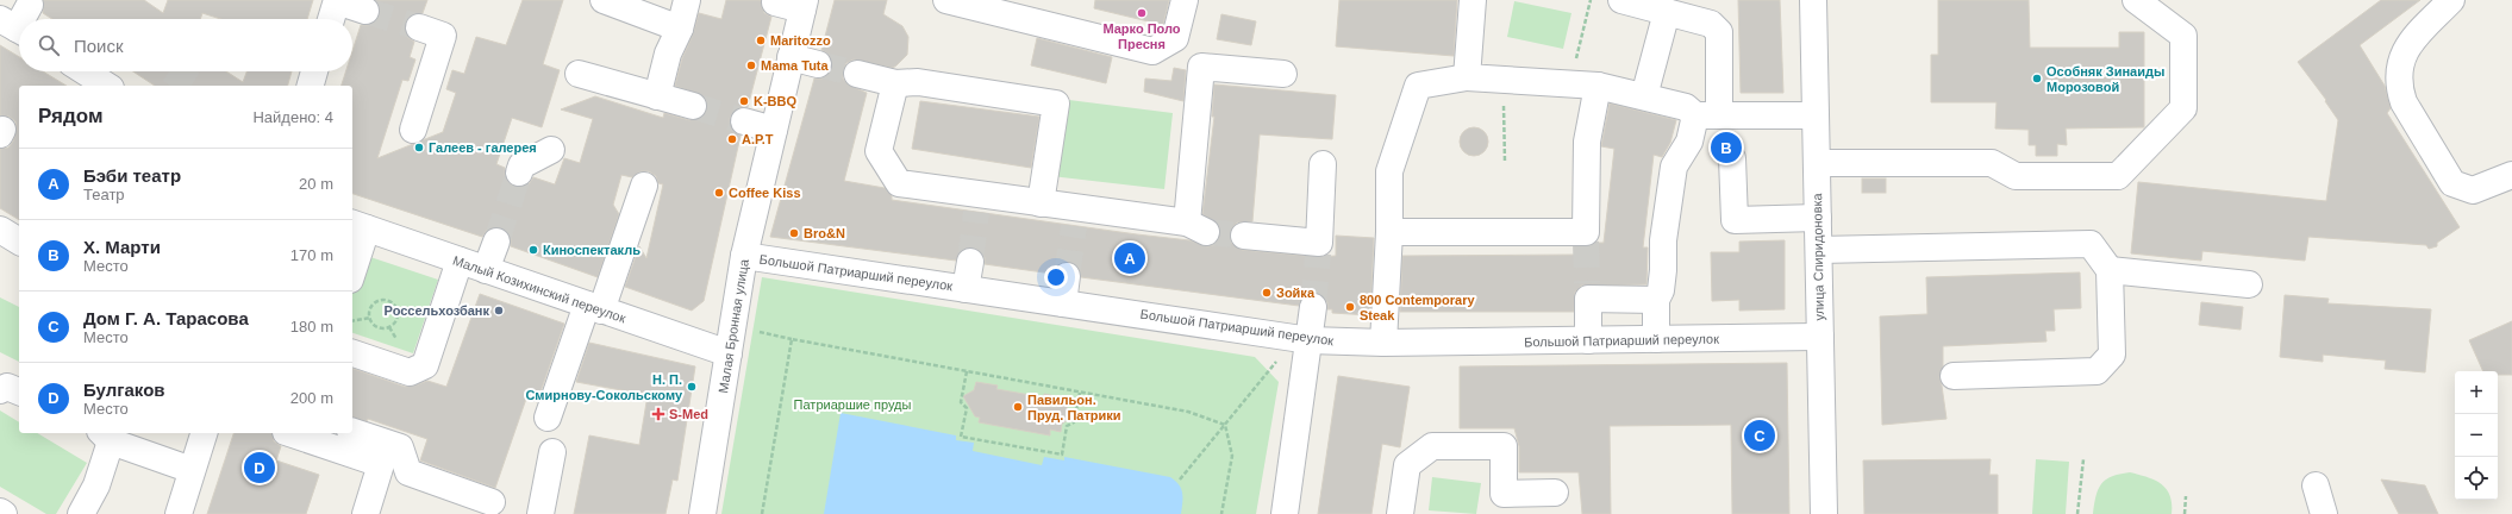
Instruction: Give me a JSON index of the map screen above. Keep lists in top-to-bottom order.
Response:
{
  "streets": {
    "street": [
      "улица Спиридоновка",
      "Большой Патриарший переулок",
      "Малый Козихинский переулок",
      "Малая Бронная улица"
    ]
  },
  "crossings": [
    ["улица Спиридоновка", "Большой Патриарший переулок"],
    ["Большой Патриарший переулок", "Малая Бронная улица"],
    ["Малый Козихинский переулок", "Малая Бронная улица"]
  ],
  "parks": ["Патриаршие пруды"],
  "places": {
    "other": [
      "Марко Поло Пресня",
      "Maritozzo",
      "Mama Tuta",
      "Особняк Зинаиды Морозовой",
      "K-BBQ",
      "А.Р.Т",
      "Галеев - галерея",
      "Coffee Kiss",
      "Bro&N",
      "Киноспектакль",
      "Зойка",
      "800 Contemporary Steak",
      "Россельхозбанк",
      "Н. П. Смирнову-Сокольскому",
      "Павильон. Пруд. Патрики"
    ],
    "health": ["S-Med"]
  },
  "page": {
    "search": "Поиск",
    "heading": ["Рядом", "Найдено: 4"],
    "pins": [
      "B",
      "A",
      "C",
      "D"
    ],
    "list": [
      {
        "mark": "A",
        "name": "Бэби театр",
        "note": "Театр",
        "value": "20 m"
      },
      {
        "mark": "B",
        "name": "Х. Марти",
        "note": "Место",
        "value": "170 m"
      },
      {
        "mark": "C",
        "name": "Дом Г. А. Тарасова",
        "note": "Место",
        "value": "180 m"
      },
      {
        "mark": "D",
        "name": "Булгаков",
        "note": "Место",
        "value": "200 m"
      }
    ],
    "map_buttons": ["+", "−"]
  }
}
